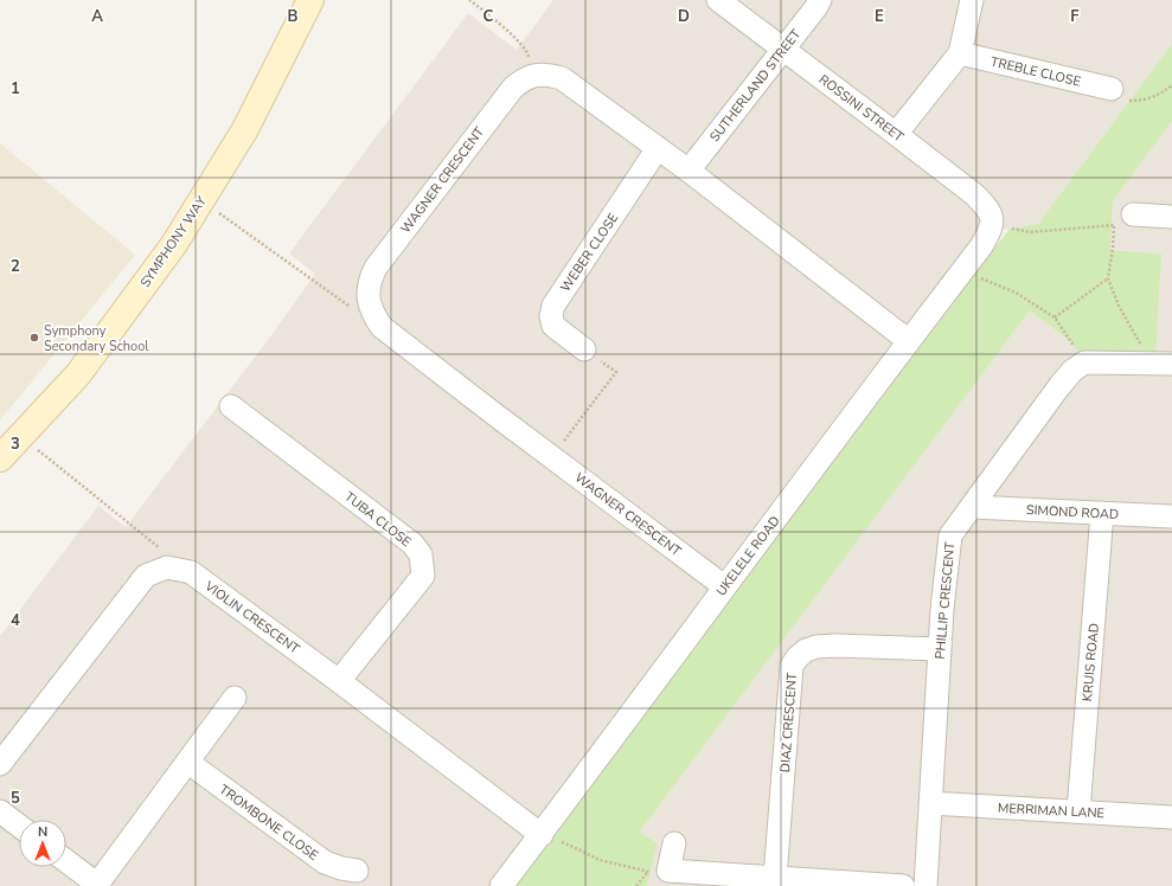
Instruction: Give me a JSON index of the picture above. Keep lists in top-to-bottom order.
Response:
{
  "streets": {
    "main road": ["SYMPHONY WAY"],
    "street": [
      "TREBLE CLOSE",
      "SUTHERLAND STREET",
      "ROSSINI STREET",
      "WAGNER CRESCENT",
      "WEBER CLOSE",
      "SIMOND ROAD",
      "TUBA CLOSE",
      "UKELELE ROAD",
      "PHILLIP CRESCENT",
      "VIOLIN CRESCENT",
      "KRUIS ROAD",
      "DIAZ CRESCENT",
      "MERRIMAN LANE",
      "TROMBONE CLOSE"
    ]
  },
  "crossings": [
    ["SUTHERLAND STREET", "ROSSINI STREET"],
    ["ROSSINI STREET", "UKELELE ROAD"],
    ["WAGNER CRESCENT", "UKELELE ROAD"],
    ["SIMOND ROAD", "PHILLIP CRESCENT"],
    ["SIMOND ROAD", "KRUIS ROAD"],
    ["TUBA CLOSE", "VIOLIN CRESCENT"],
    ["UKELELE ROAD", "VIOLIN CRESCENT"],
    ["PHILLIP CRESCENT", "DIAZ CRESCENT"],
    ["PHILLIP CRESCENT", "MERRIMAN LANE"],
    ["KRUIS ROAD", "MERRIMAN LANE"]
  ],
  "places": ["Symphony Secondary School"],
  "north": "top",
  "grid": {
    "columns": [
      "A",
      "B",
      "C",
      "D",
      "E",
      "F"
    ],
    "rows": [
      "1",
      "2",
      "3",
      "4",
      "5"
    ]
  }
}
